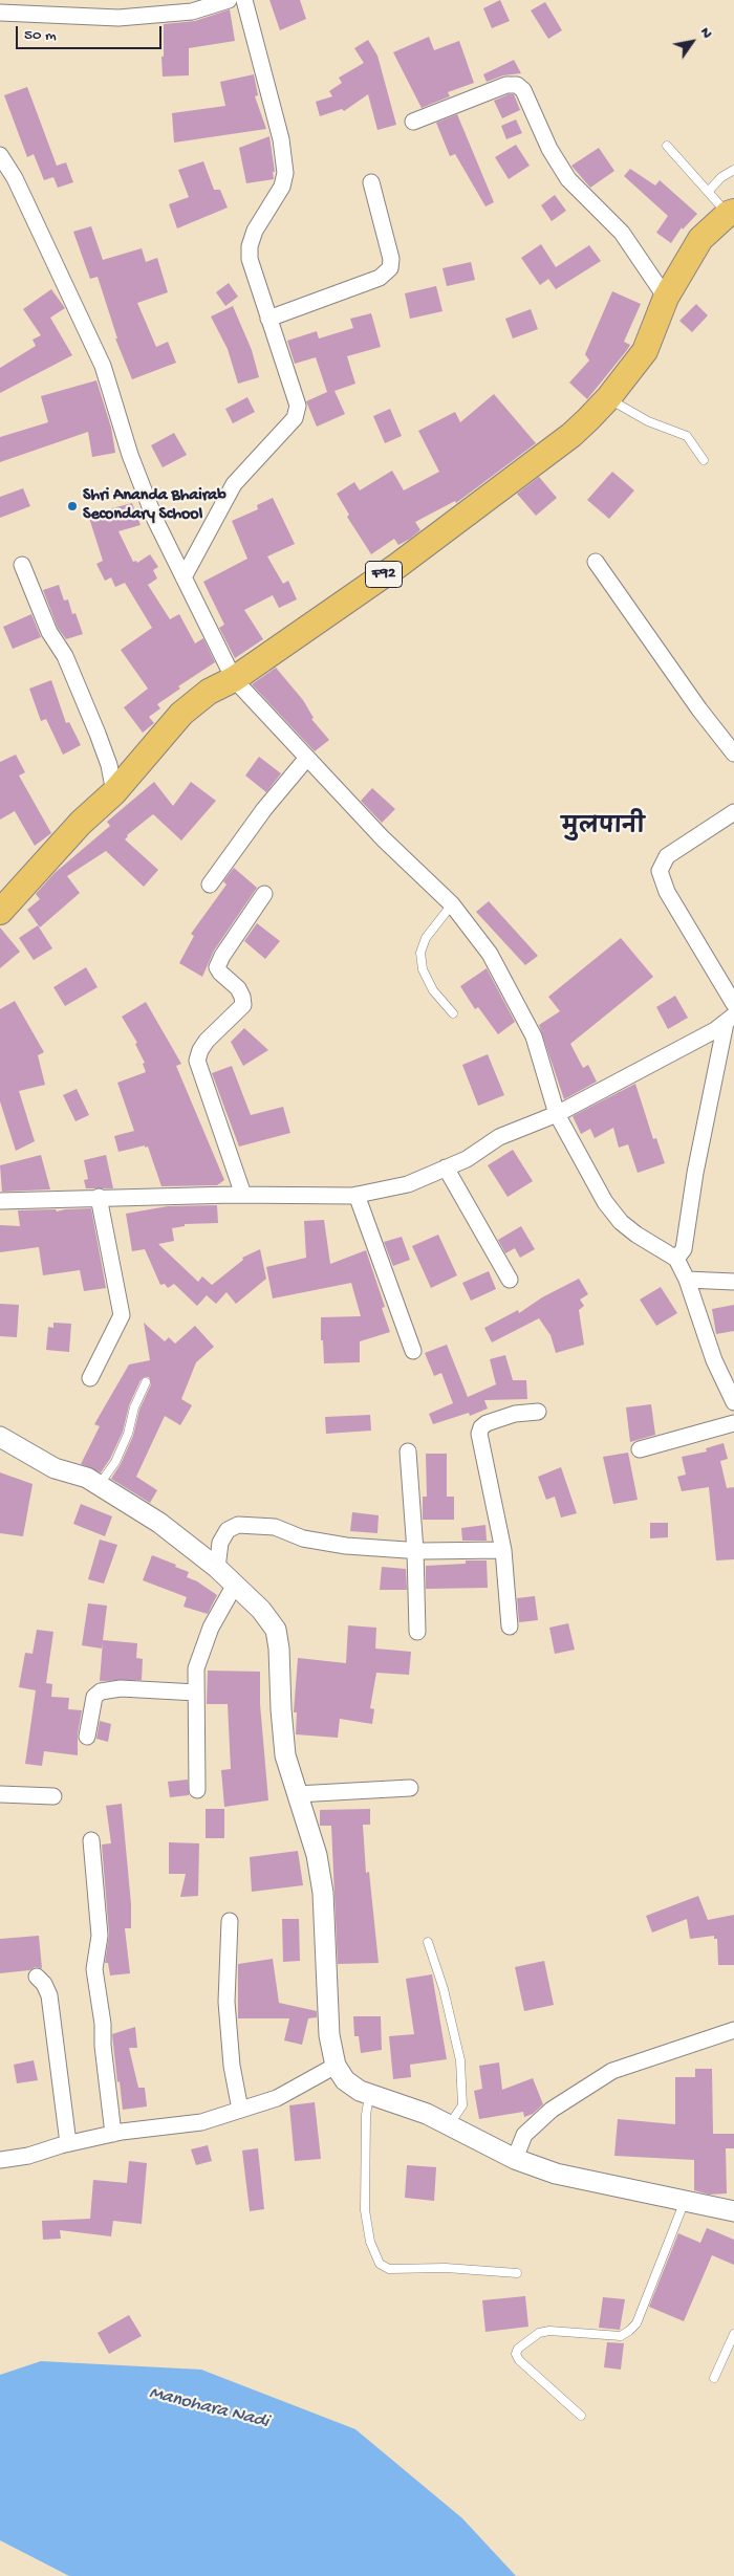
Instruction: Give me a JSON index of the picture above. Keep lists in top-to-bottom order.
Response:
{
  "streets": {
    "main road": ["F92"]
  },
  "districts": ["मुलपानी"],
  "water": ["Manohara Nadi"],
  "places": ["Shri Ananda Bhairab Secondary School"],
  "scale_bar": "50 m",
  "north": "top right"
}
